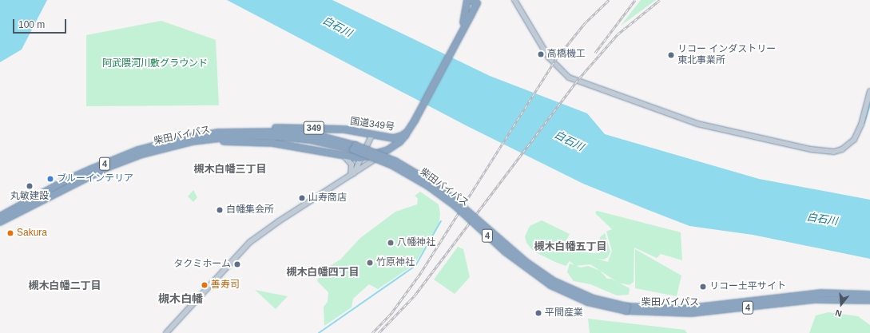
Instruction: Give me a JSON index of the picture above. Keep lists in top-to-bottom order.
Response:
{
  "streets": {
    "highway": [
      "国道349号",
      "349",
      "柴田バイパス",
      "4"
    ]
  },
  "crossings": [
    ["国道349号", "349"],
    ["国道349号", "柴田バイパス"],
    ["349", "柴田バイパス"]
  ],
  "districts": [
    "槻木白幡三丁目",
    "槻木白幡五丁目",
    "槻木白幡四丁目",
    "槻木白幡二丁目",
    "槻木白幡"
  ],
  "water": ["白石川"],
  "parks": ["阿武隈河川敷グラウンド"],
  "places": [
    "高橋機工",
    "リコー インダストリー 東北事業所",
    "ブルーインテリア",
    "丸敏建設",
    "山寿商店",
    "白幡集会所",
    "Sakura",
    "八幡神社",
    "竹原神社",
    "タクミホーム",
    "善寿司",
    "リコー土平サイト",
    "平間産業"
  ],
  "scale_bar": "100 m",
  "north": "bottom"
}
